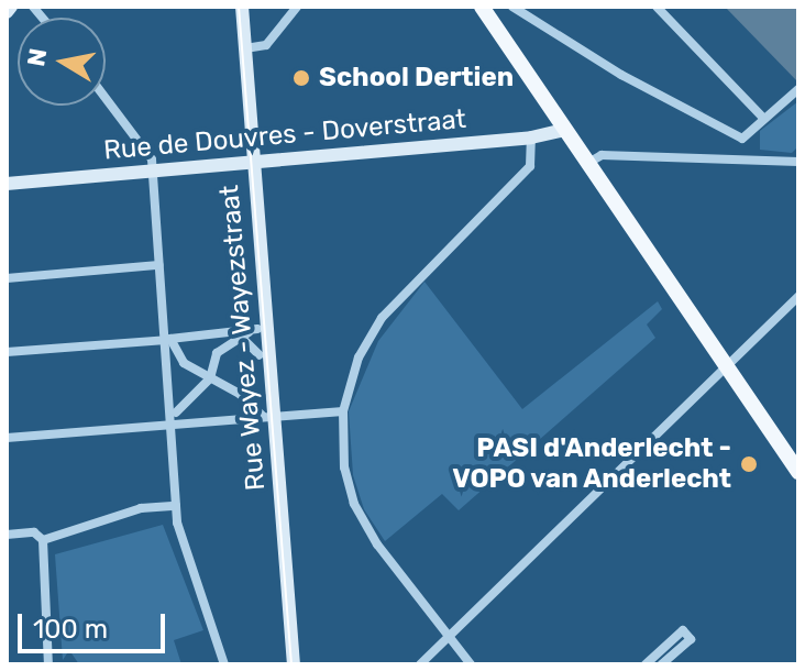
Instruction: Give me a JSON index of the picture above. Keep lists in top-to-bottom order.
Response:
{
  "streets": {
    "street": ["Rue de Douvres - Doverstraat", "Rue Wayez - Wayezstraat"]
  },
  "crossings": [
    ["Rue de Douvres - Doverstraat", "Rue Wayez - Wayezstraat"]
  ],
  "places": ["School Dertien", "PASI d'Anderlecht - VOPO van Anderlecht"],
  "scale_bar": "100 m",
  "north": "left"
}
